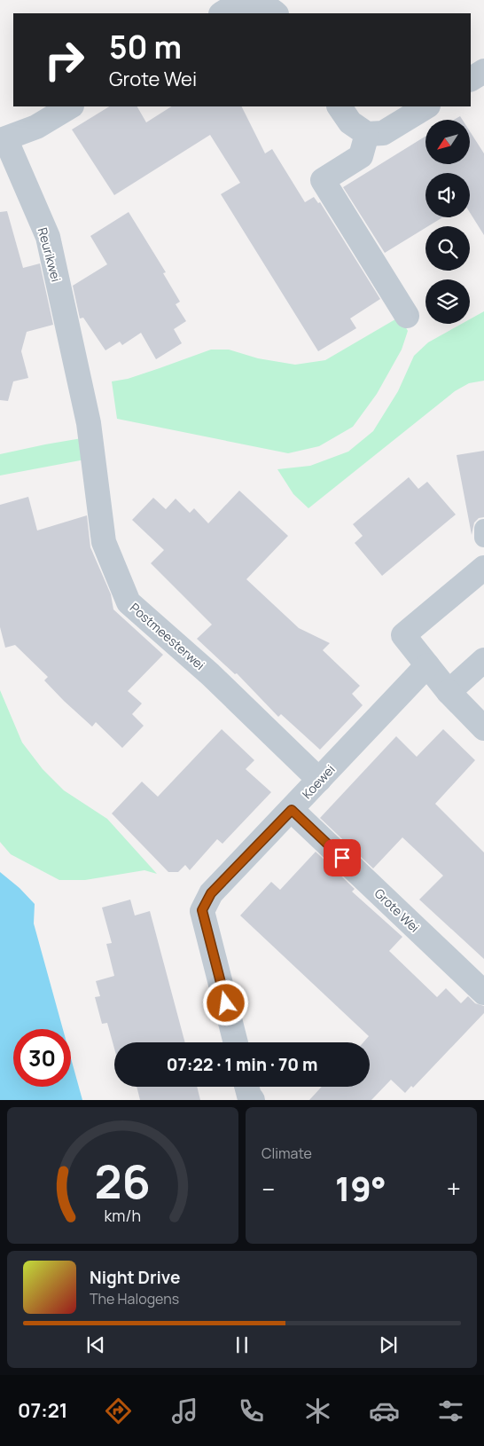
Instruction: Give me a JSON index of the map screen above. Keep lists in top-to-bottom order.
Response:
{
  "streets": {
    "street": [
      "Reurikwei",
      "Postmeesterwei",
      "Koewei",
      "Grote Wei"
    ]
  },
  "crossings": [
    ["Reurikwei", "Postmeesterwei"],
    ["Postmeesterwei", "Koewei"],
    ["Koewei", "Grote Wei"]
  ],
  "north": "bottom left",
  "page": {
    "turn": ["50 m", "Grote Wei"],
    "limit": "30",
    "trip": "07:22 · 1 min · 70 m",
    "tile": "Climate",
    "heat": ["−", "19°", "+"],
    "song": ["Night Drive", "The Halogens"],
    "tabs": "07:21",
    "gauge": ["26", "km/h"]
  }
}
